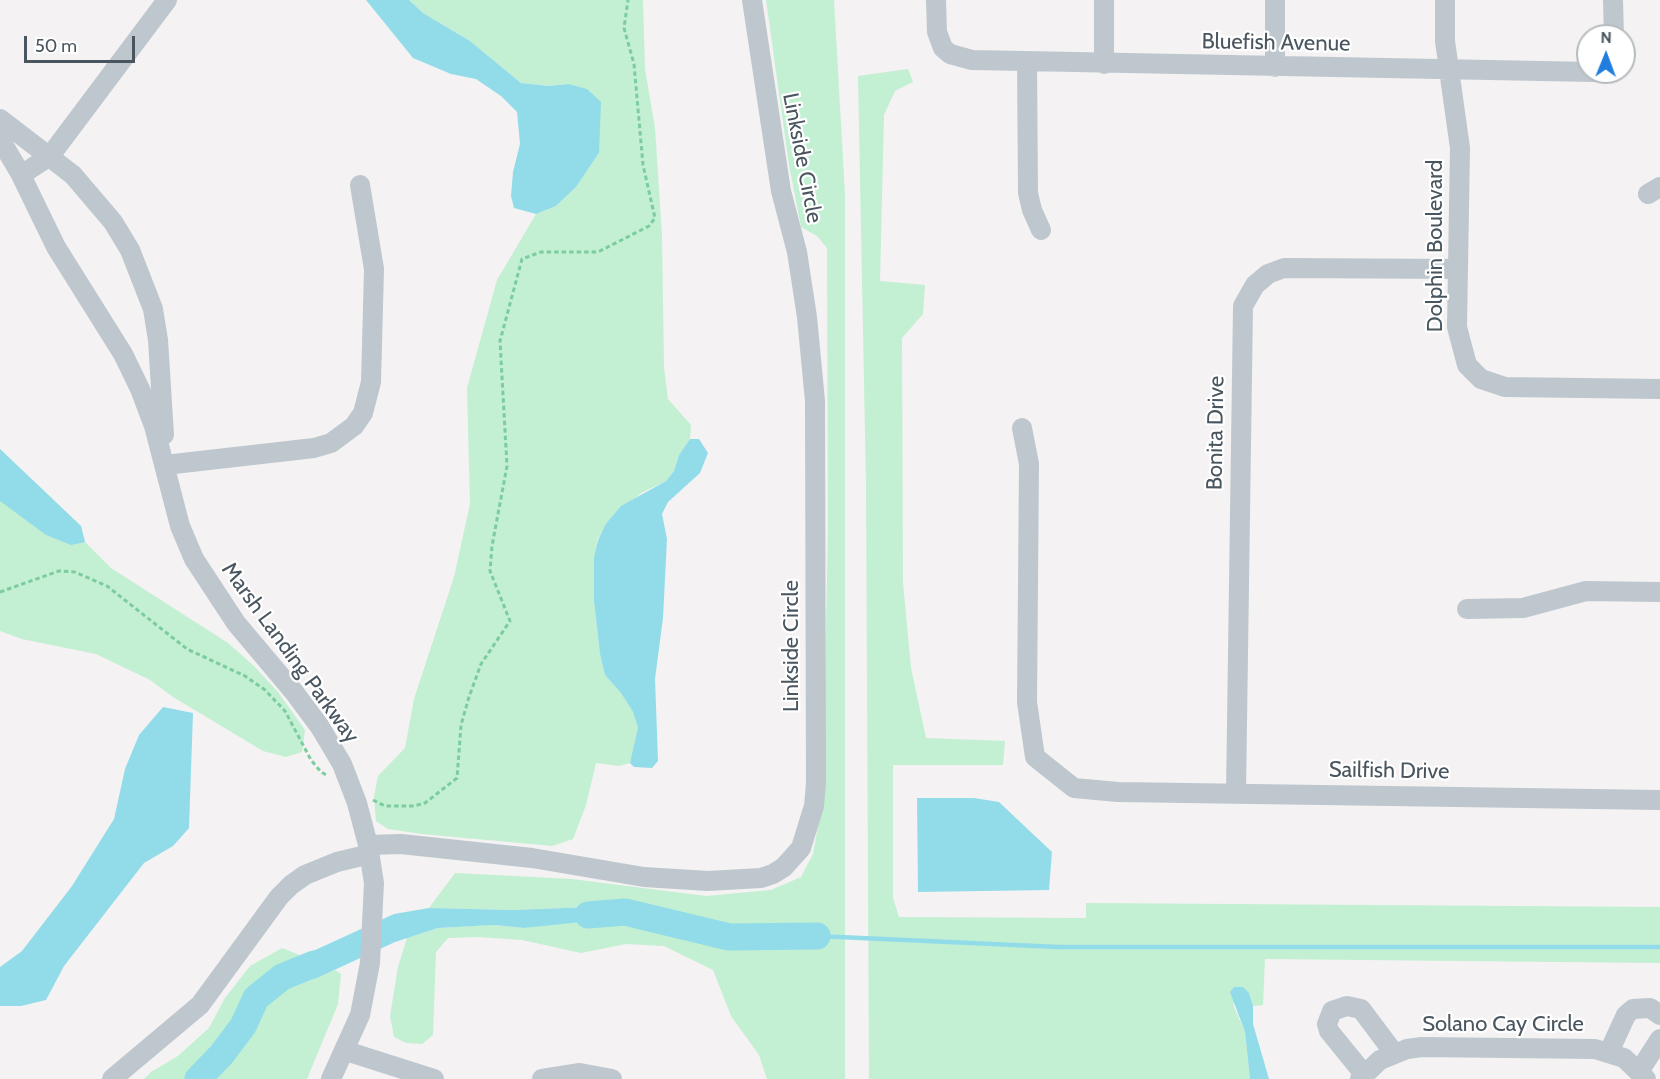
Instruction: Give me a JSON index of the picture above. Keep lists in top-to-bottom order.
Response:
{
  "streets": {
    "street": [
      "Bluefish Avenue",
      "Linkside Circle",
      "Dolphin Boulevard",
      "Bonita Drive",
      "Marsh Landing Parkway",
      "Sailfish Drive",
      "Solano Cay Circle"
    ]
  },
  "crossings": [
    ["Bluefish Avenue", "Dolphin Boulevard"],
    ["Linkside Circle", "Marsh Landing Parkway"],
    ["Dolphin Boulevard", "Bonita Drive"],
    ["Bonita Drive", "Sailfish Drive"]
  ],
  "scale_bar": "50 m",
  "north": "top"
}
